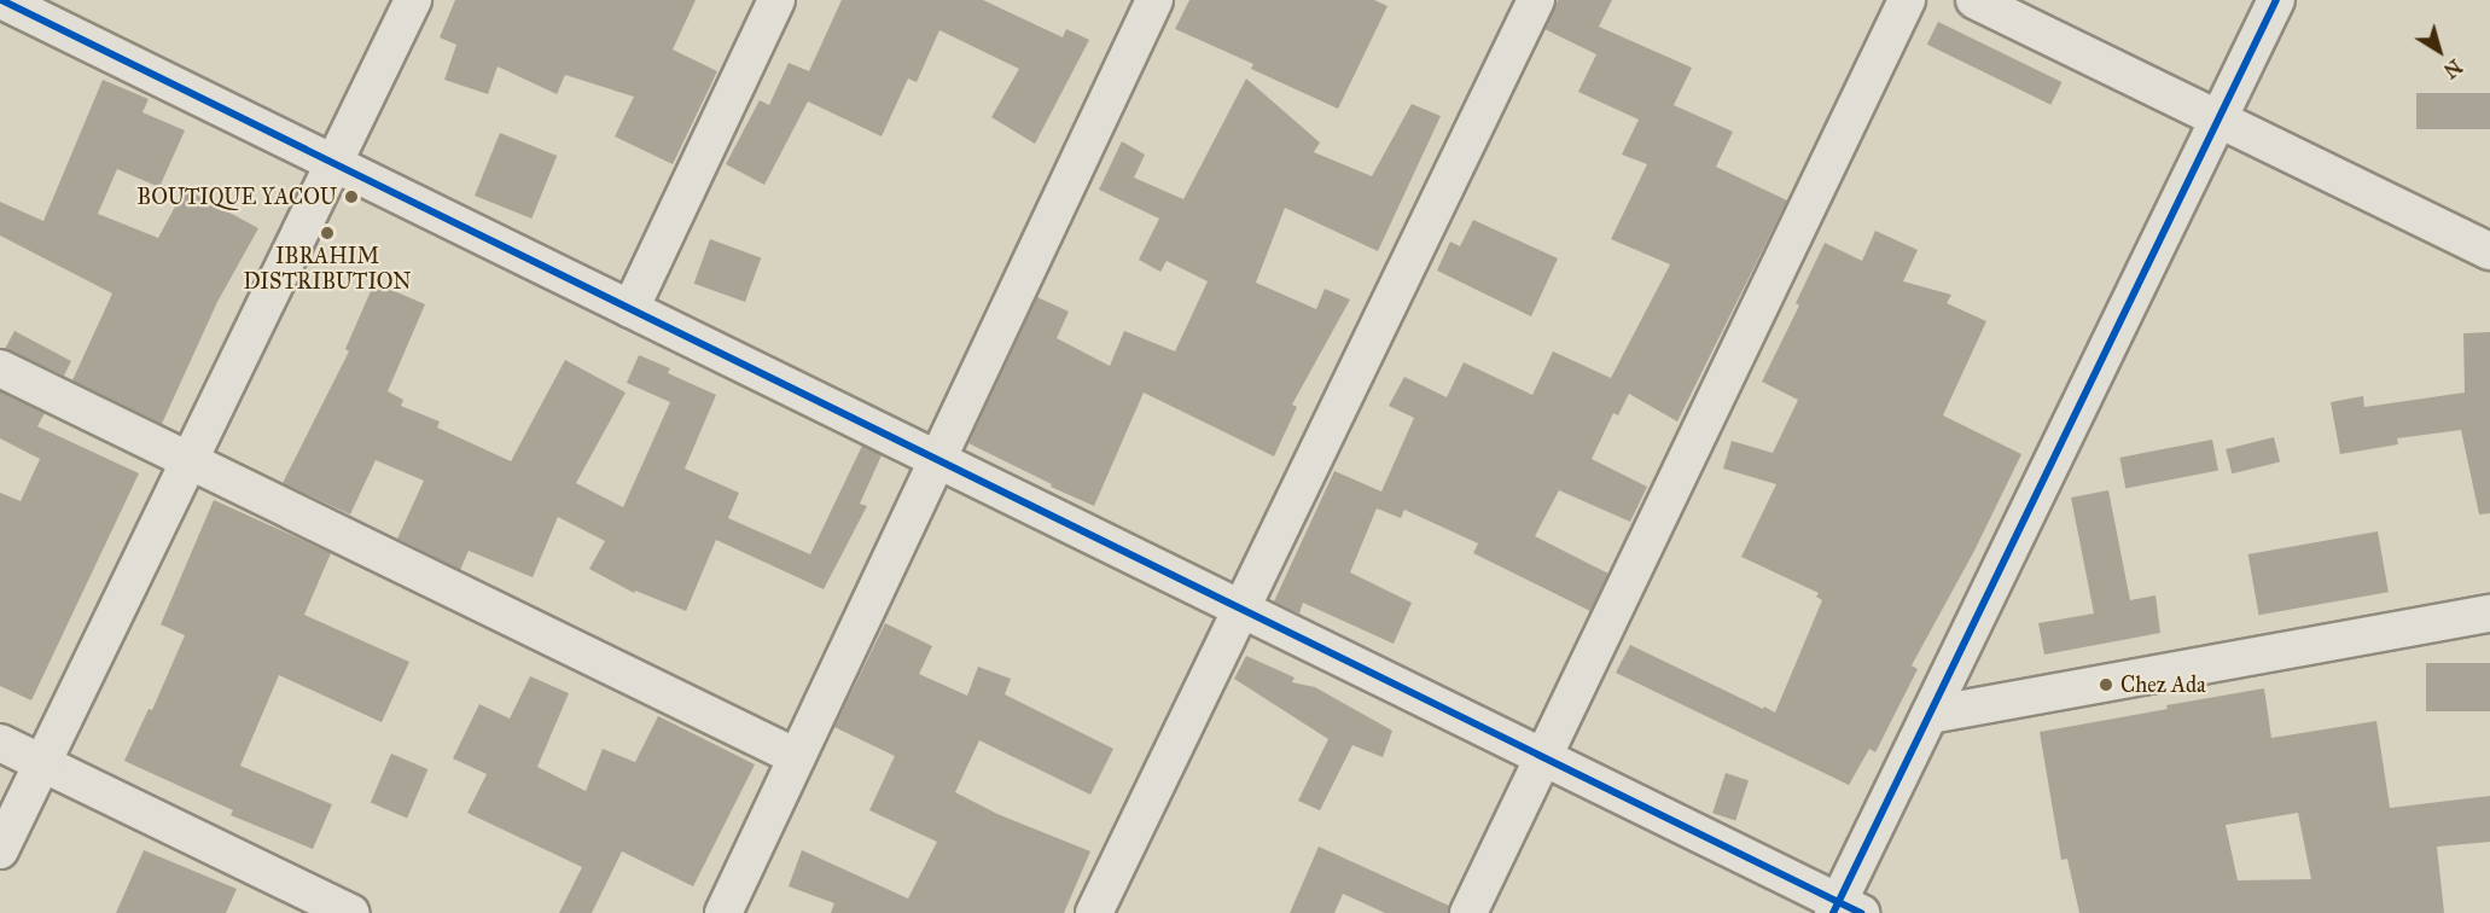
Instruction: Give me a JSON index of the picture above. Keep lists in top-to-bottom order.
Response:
{
  "places": ["BOUTIQUE YACOU", "IBRAHIM DISTRIBUTION", "Chez Ada"],
  "north": "bottom right"
}
